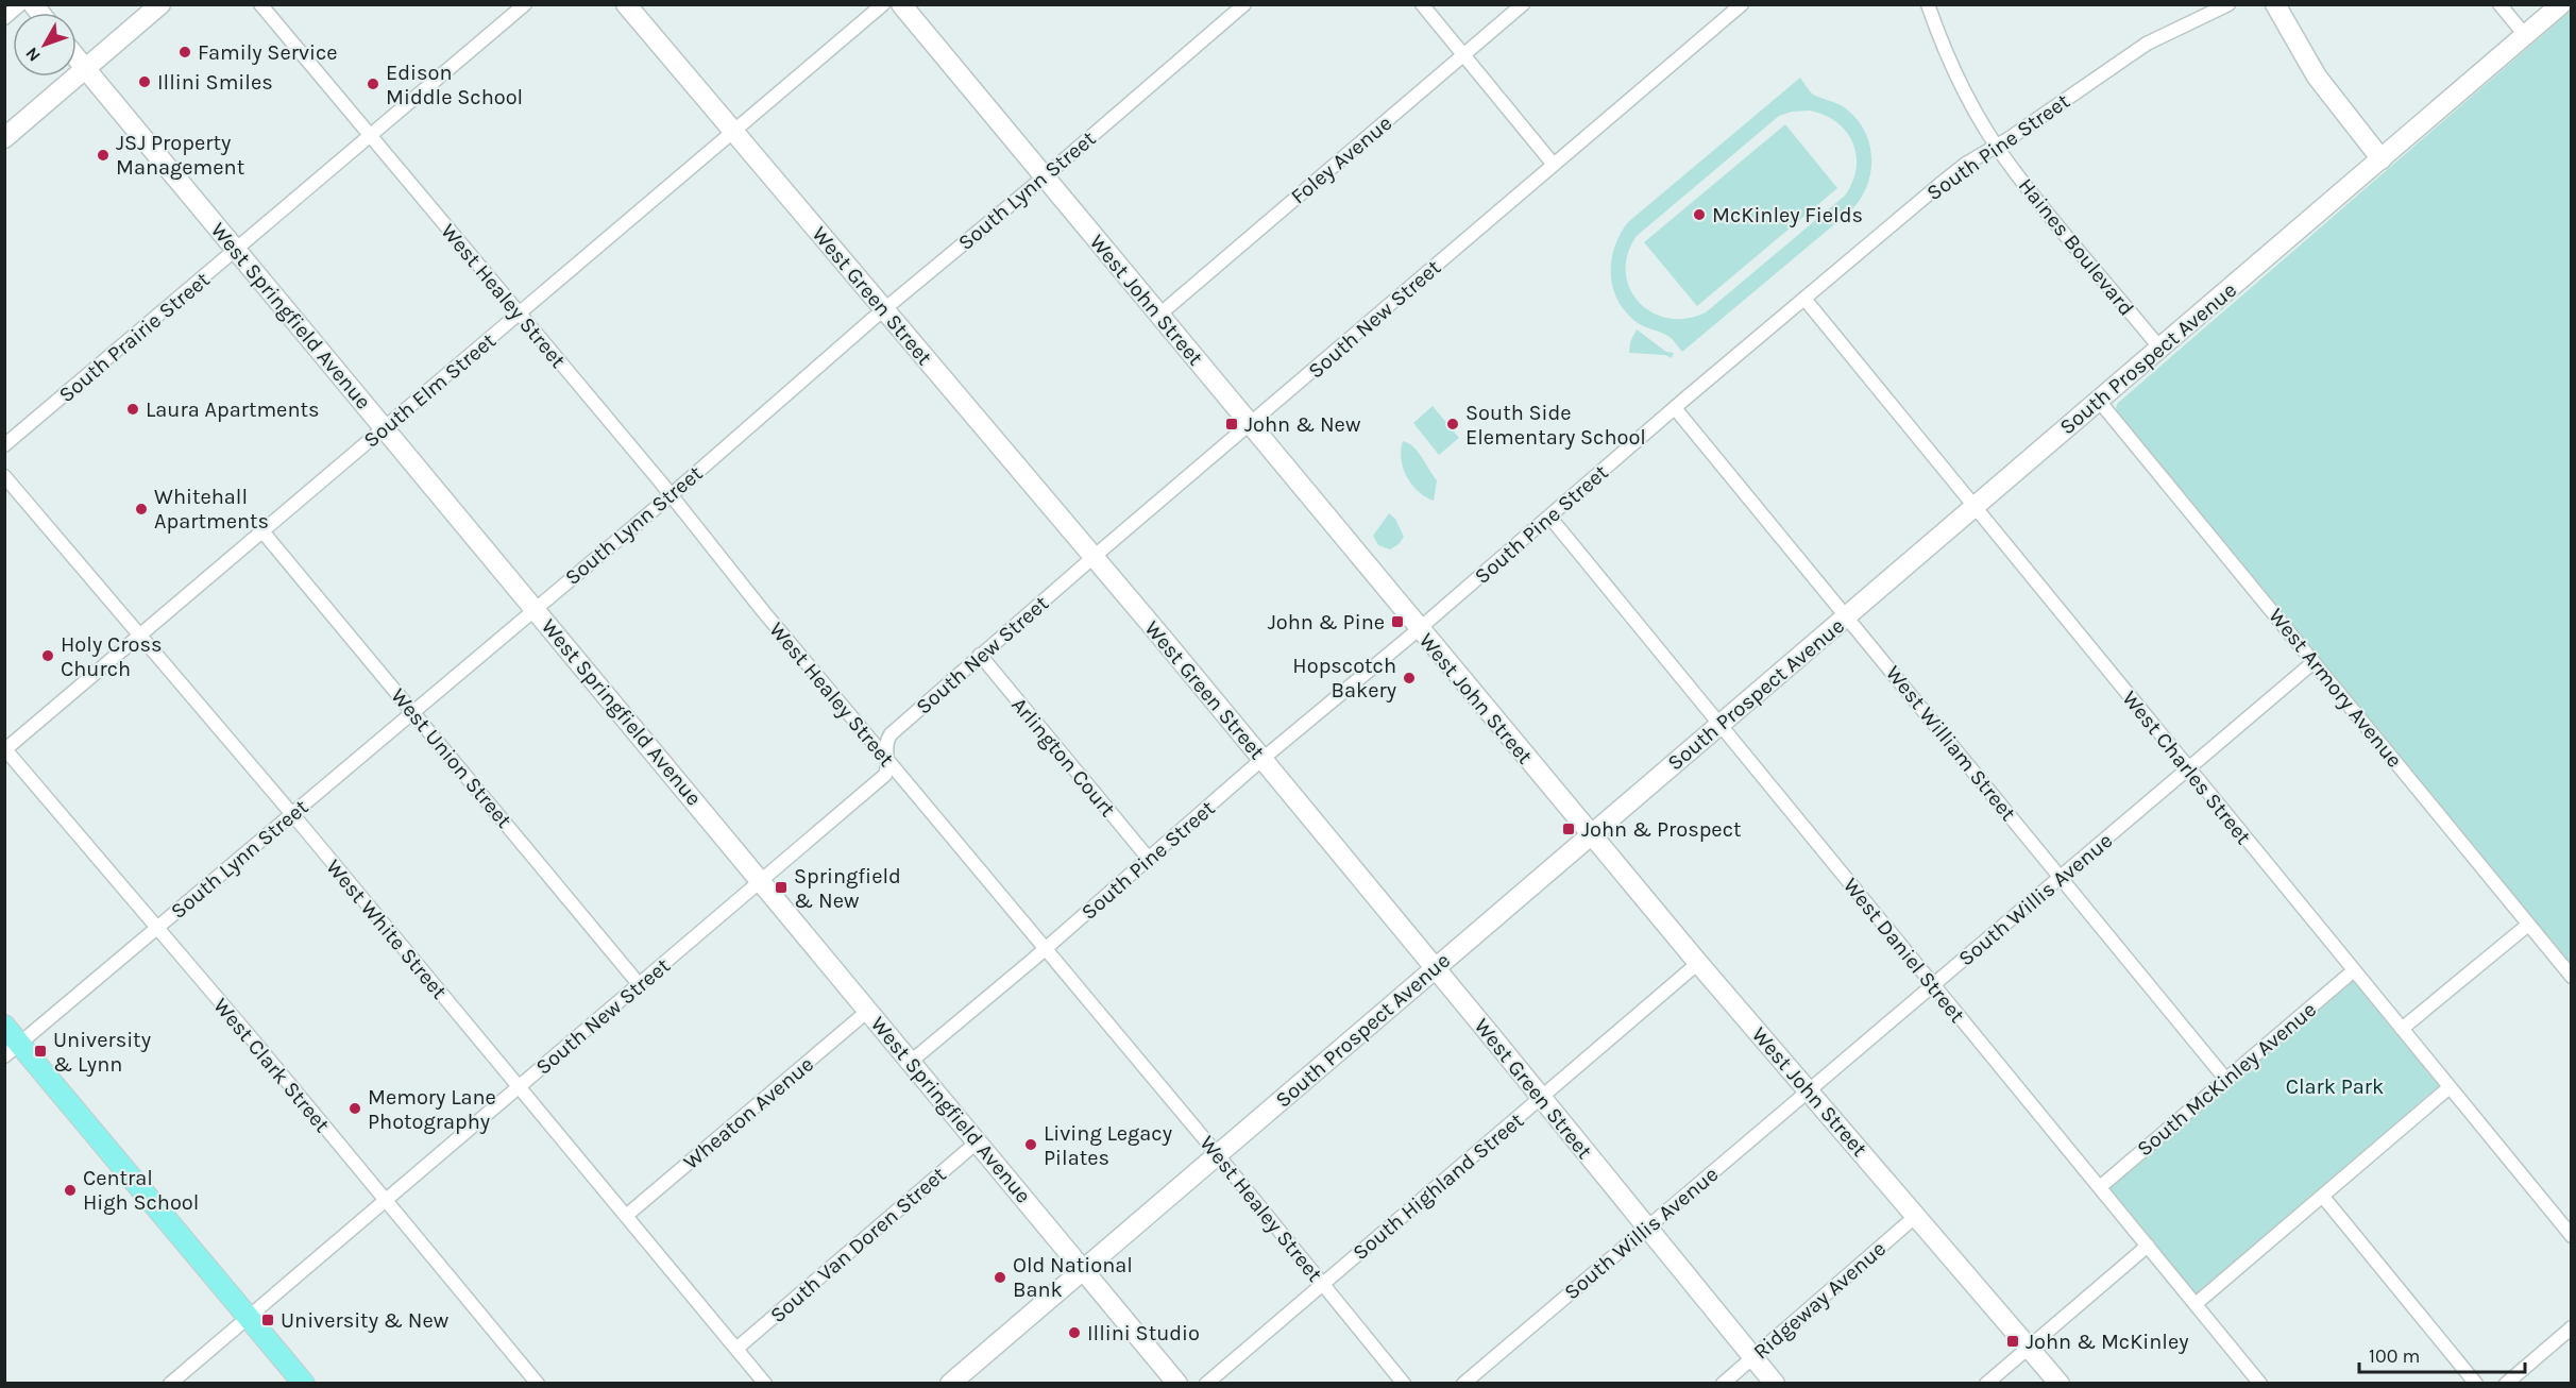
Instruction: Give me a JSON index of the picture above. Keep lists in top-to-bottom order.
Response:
{
  "streets": {
    "main road": [
      "West Green Street",
      "West John Street",
      "West Springfield Avenue",
      "South Prospect Avenue"
    ],
    "street": [
      "South Pine Street",
      "Foley Avenue",
      "South Lynn Street",
      "Haines Boulevard",
      "West Healey Street",
      "South New Street",
      "South Prairie Street",
      "South Elm Street",
      "West Armory Avenue",
      "West William Street",
      "Arlington Court",
      "West Union Street",
      "West Charles Street",
      "South Willis Avenue",
      "West White Street",
      "West Daniel Street",
      "West Clark Street",
      "South McKinley Avenue",
      "Wheaton Avenue",
      "South Highland Street",
      "South Van Doren Street",
      "Ridgeway Avenue"
    ]
  },
  "crossings": [
    ["South Pine Street", "Haines Boulevard"],
    ["South Pine Street", "West Healey Street"],
    ["South Pine Street", "West Green Street"],
    ["South Pine Street", "West John Street"],
    ["South Pine Street", "West Springfield Avenue"],
    ["South Pine Street", "West William Street"],
    ["South Pine Street", "Arlington Court"],
    ["South Pine Street", "West Charles Street"],
    ["South Pine Street", "West Daniel Street"],
    ["Foley Avenue", "West John Street"],
    ["South Lynn Street", "West Healey Street"],
    ["South Lynn Street", "West Green Street"],
    ["South Lynn Street", "West John Street"],
    ["South Lynn Street", "West Springfield Avenue"],
    ["South Lynn Street", "West Union Street"],
    ["South Lynn Street", "West White Street"],
    ["South Lynn Street", "West Clark Street"],
    ["Haines Boulevard", "South Prospect Avenue"],
    ["West Healey Street", "South New Street"],
    ["West Healey Street", "South Prairie Street"],
    ["West Healey Street", "South Prospect Avenue"],
    ["West Healey Street", "South Elm Street"],
    ["West Healey Street", "South Highland Street"],
    ["West Green Street", "South New Street"],
    ["West Green Street", "South Prospect Avenue"],
    ["West Green Street", "South Elm Street"],
    ["West Green Street", "South Willis Avenue"],
    ["West Green Street", "South Highland Street"],
    ["West Green Street", "Ridgeway Avenue"],
    ["West John Street", "South New Street"],
    ["West John Street", "South Prospect Avenue"],
    ["West John Street", "South Willis Avenue"],
    ["West John Street", "South Highland Street"],
    ["West John Street", "Ridgeway Avenue"],
    ["West Springfield Avenue", "South New Street"],
    ["West Springfield Avenue", "South Prairie Street"],
    ["West Springfield Avenue", "South Prospect Avenue"],
    ["West Springfield Avenue", "South Elm Street"],
    ["West Springfield Avenue", "Wheaton Avenue"],
    ["West Springfield Avenue", "South Van Doren Street"],
    ["South New Street", "Arlington Court"],
    ["South New Street", "West Union Street"],
    ["South New Street", "West White Street"],
    ["South New Street", "West Clark Street"],
    ["South Prospect Avenue", "West Armory Avenue"],
    ["South Prospect Avenue", "West William Street"],
    ["South Prospect Avenue", "West Charles Street"],
    ["South Prospect Avenue", "West Daniel Street"],
    ["South Elm Street", "West Union Street"],
    ["South Elm Street", "West White Street"],
    ["South Elm Street", "West Clark Street"],
    ["West Armory Avenue", "South Willis Avenue"],
    ["West William Street", "South Willis Avenue"],
    ["West William Street", "South McKinley Avenue"],
    ["West Charles Street", "South Willis Avenue"],
    ["West Charles Street", "South McKinley Avenue"],
    ["South Willis Avenue", "West Daniel Street"],
    ["West White Street", "Wheaton Avenue"],
    ["West White Street", "South Van Doren Street"],
    ["West Daniel Street", "South McKinley Avenue"]
  ],
  "parks": ["Clark Park"],
  "places": {
    "other": [
      "Family Service",
      "Illini Smiles",
      "Edison Middle School",
      "JSJ Property Management",
      "McKinley Fields",
      "Laura Apartments",
      "South Side Elementary School",
      "Whitehall Apartments",
      "Holy Cross Church",
      "Hopscotch Bakery",
      "Memory Lane Photography",
      "Living Legacy Pilates",
      "Central High School",
      "Old National Bank",
      "Illini Studio"
    ],
    "transit": [
      "John & New",
      "John & Pine",
      "John & Prospect",
      "Springfield & New",
      "University & Lynn",
      "University & New",
      "John & McKinley"
    ]
  },
  "scale_bar": "100 m",
  "north": "bottom left"
}
